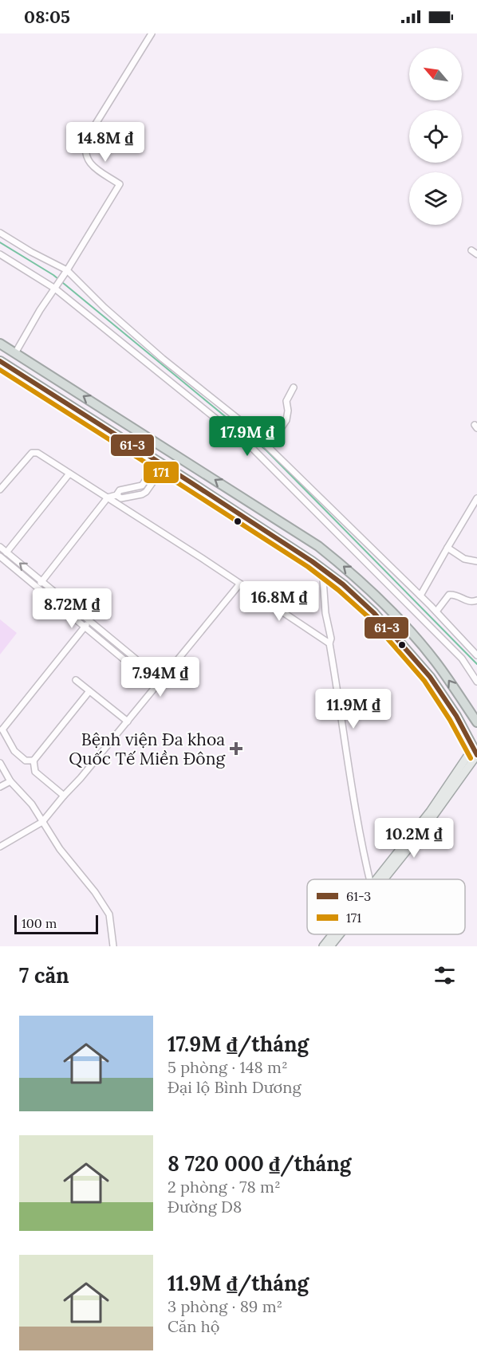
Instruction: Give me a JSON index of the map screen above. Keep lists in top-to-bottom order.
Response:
{
  "places": {
    "health": ["Bệnh viện Đa khoa Quốc Tế Miền Đông"]
  },
  "lines": ["transit line 61-3", "transit line 171"],
  "legend": ["61-3", "171"],
  "scale_bar": "100 m",
  "north": "top left",
  "page": {
    "status": "08:05",
    "price": [
      "14.8M ₫",
      "17.9M ₫",
      "16.8M ₫",
      "8.72M ₫",
      "7.94M ₫",
      "11.9M ₫",
      "10.2M ₫"
    ],
    "scale": "100 m",
    "heading": "7 căn",
    "list": [
      {
        "name": "17.9M ₫/tháng",
        "note": "5 phòng · 148 m² · Đại lộ Bình Dương"
      },
      {
        "name": "8 720 000 ₫/tháng",
        "note": "2 phòng · 78 m² · Đường D8"
      },
      {
        "name": "11.9M ₫/tháng",
        "note": "3 phòng · 89 m² · Căn hộ"
      }
    ]
  }
}
